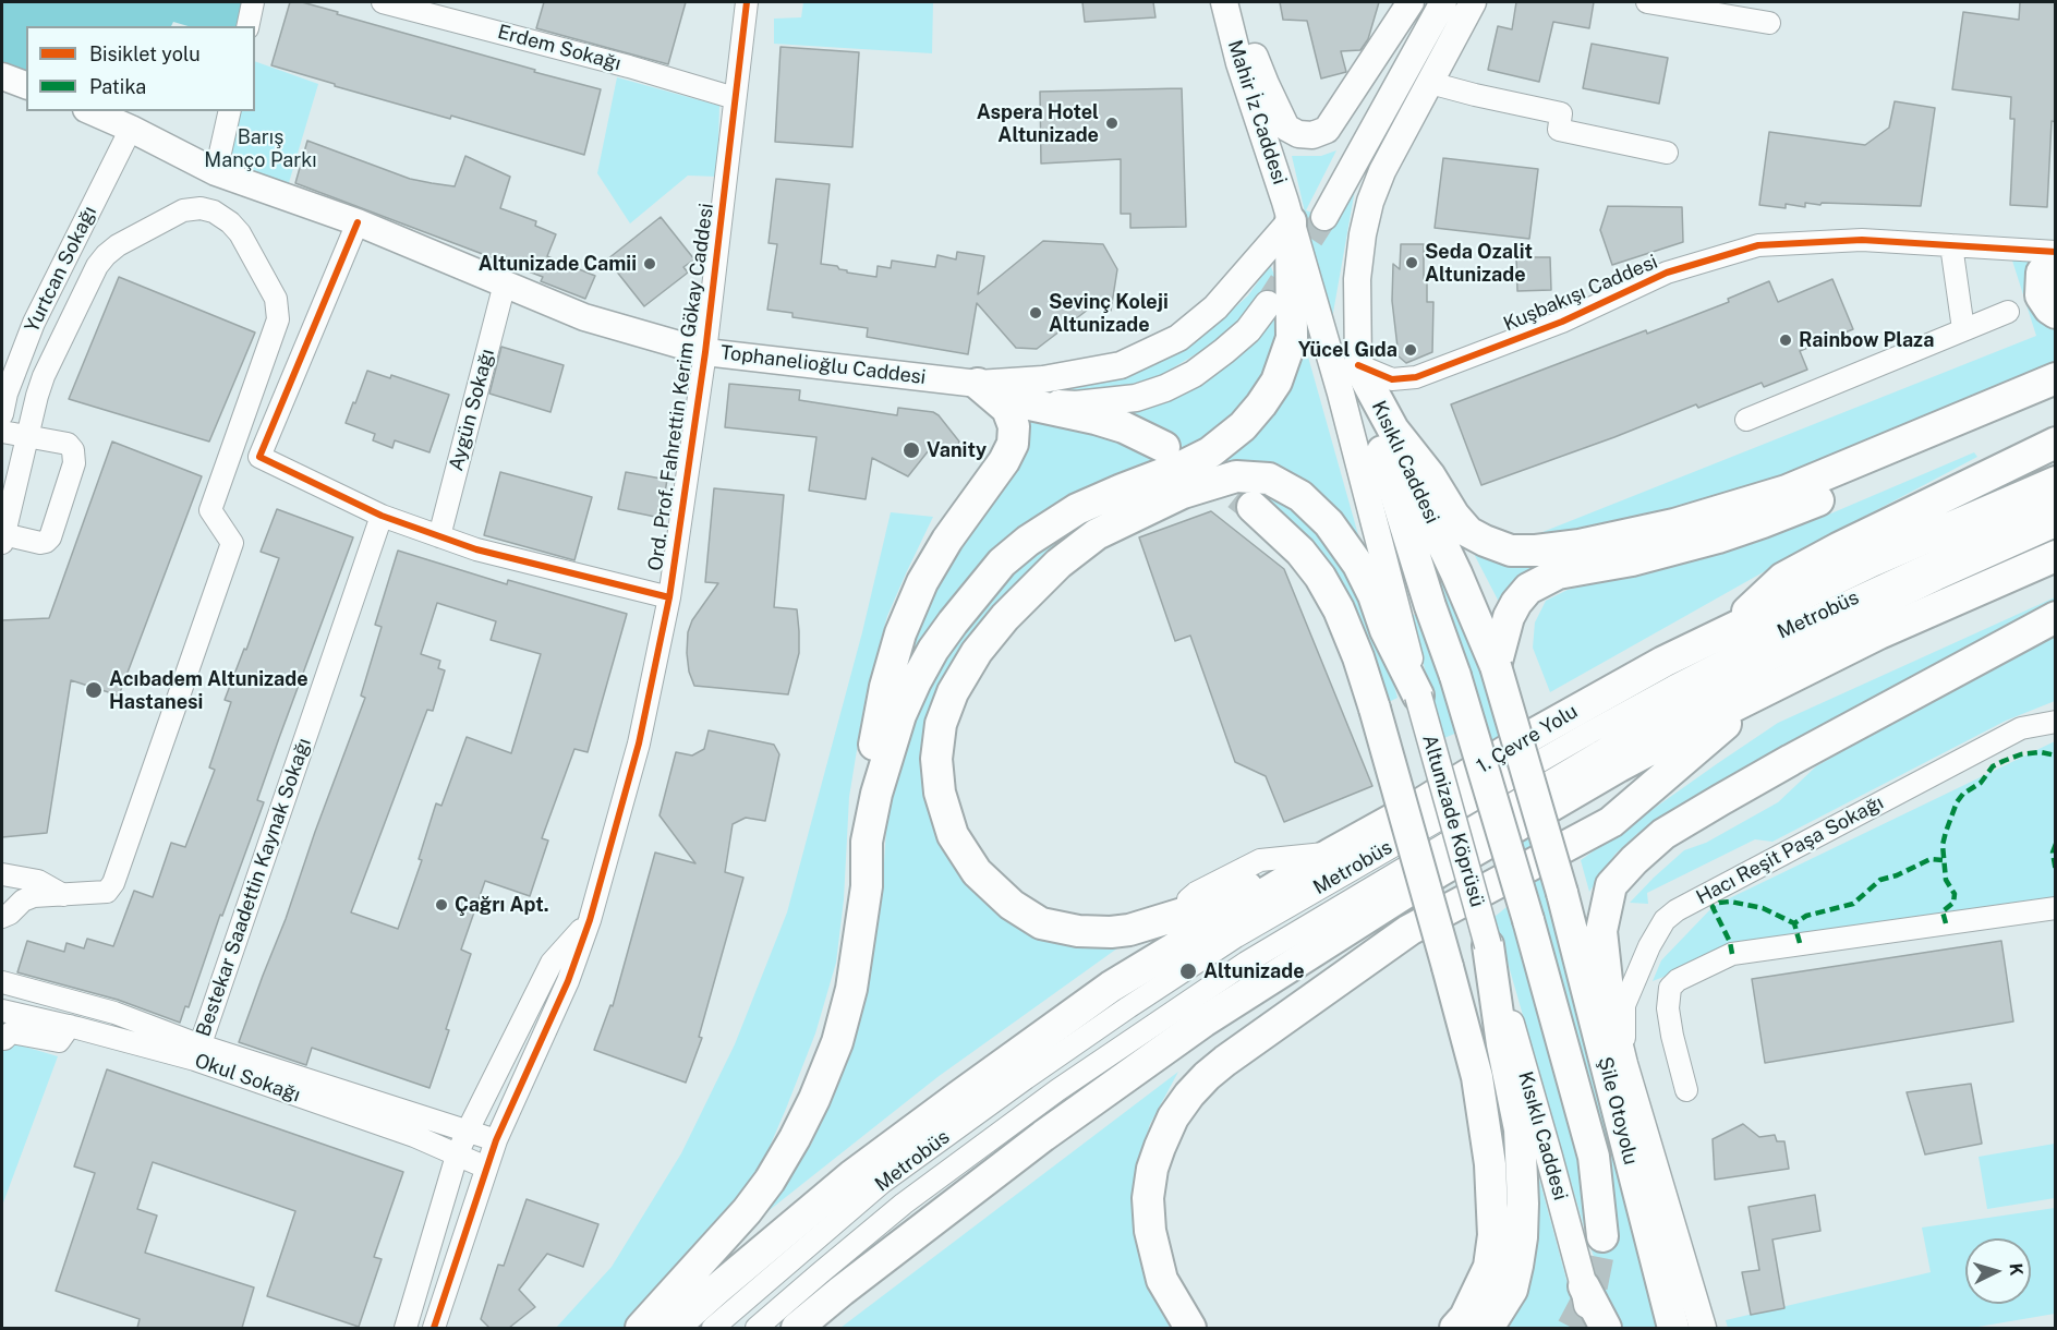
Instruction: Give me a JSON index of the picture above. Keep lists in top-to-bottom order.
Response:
{
  "streets": {
    "highway": ["Kısıklı Caddesi", "1. Çevre Yolu", "Şile Otoyolu"],
    "main road": ["Mahir İz Caddesi", "Tophanelioğlu Caddesi", "Altunizade Köprüsü"],
    "street": [
      "Erdem Sokağı",
      "Yurtcan Sokağı",
      "Kuşbakışı Caddesi",
      "Ord. Prof. Fahrettin Kerim Gökay Caddesi",
      "Aygün Sokağı",
      "Metrobüs",
      "Hacı Reşit Paşa Sokağı",
      "Bestekar Saadettin Kaynak Sokağı",
      "Okul Sokağı"
    ]
  },
  "crossings": [
    ["Erdem Sokağı", "Ord. Prof. Fahrettin Kerim Gökay Caddesi"],
    ["Mahir İz Caddesi", "Kısıklı Caddesi"],
    ["Yurtcan Sokağı", "Tophanelioğlu Caddesi"],
    ["Kuşbakışı Caddesi", "Kısıklı Caddesi"],
    ["Tophanelioğlu Caddesi", "Ord. Prof. Fahrettin Kerim Gökay Caddesi"],
    ["Tophanelioğlu Caddesi", "Aygün Sokağı"],
    ["Ord. Prof. Fahrettin Kerim Gökay Caddesi", "Okul Sokağı"],
    ["Kısıklı Caddesi", "Altunizade Köprüsü"],
    ["Bestekar Saadettin Kaynak Sokağı", "Okul Sokağı"]
  ],
  "parks": ["Barış Manço Parkı"],
  "places": [
    "Aspera Hotel Altunizade",
    "Seda Ozalit Altunizade",
    "Altunizade Camii",
    "Sevinç Koleji Altunizade",
    "Rainbow Plaza",
    "Yücel Gıda",
    "Vanity",
    "Acıbadem Altunizade Hastanesi",
    "Çağrı Apt.",
    "Altunizade"
  ],
  "legend": ["Bisiklet yolu", "Patika"],
  "north": "right"
}
